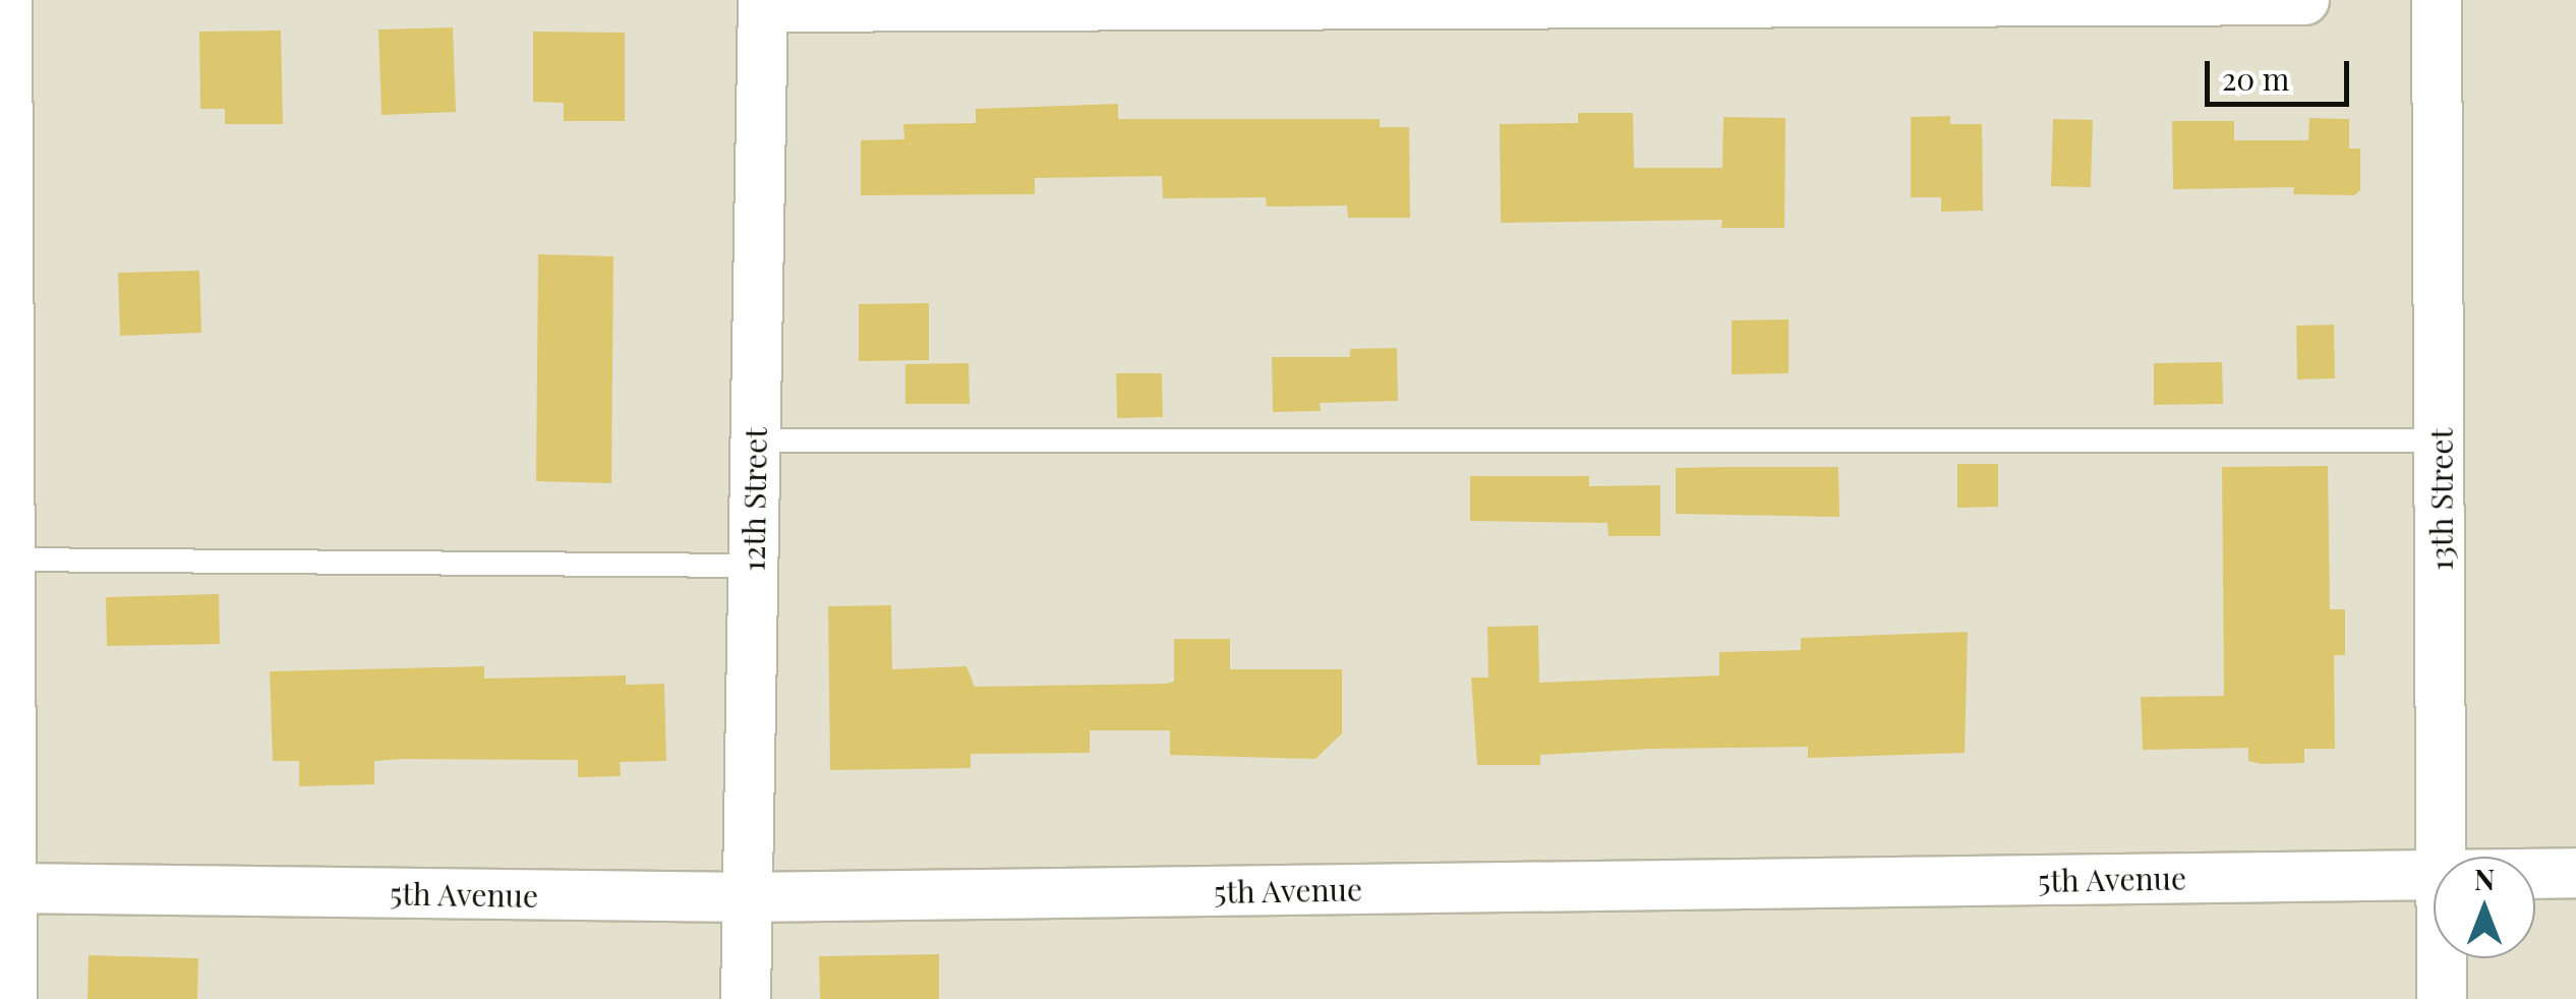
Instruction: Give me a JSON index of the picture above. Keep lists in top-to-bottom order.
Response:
{
  "streets": {
    "street": ["12th Street", "13th Street", "5th Avenue"]
  },
  "crossings": [
    ["12th Street", "5th Avenue"]
  ],
  "scale_bar": "20 m",
  "north": "top"
}
